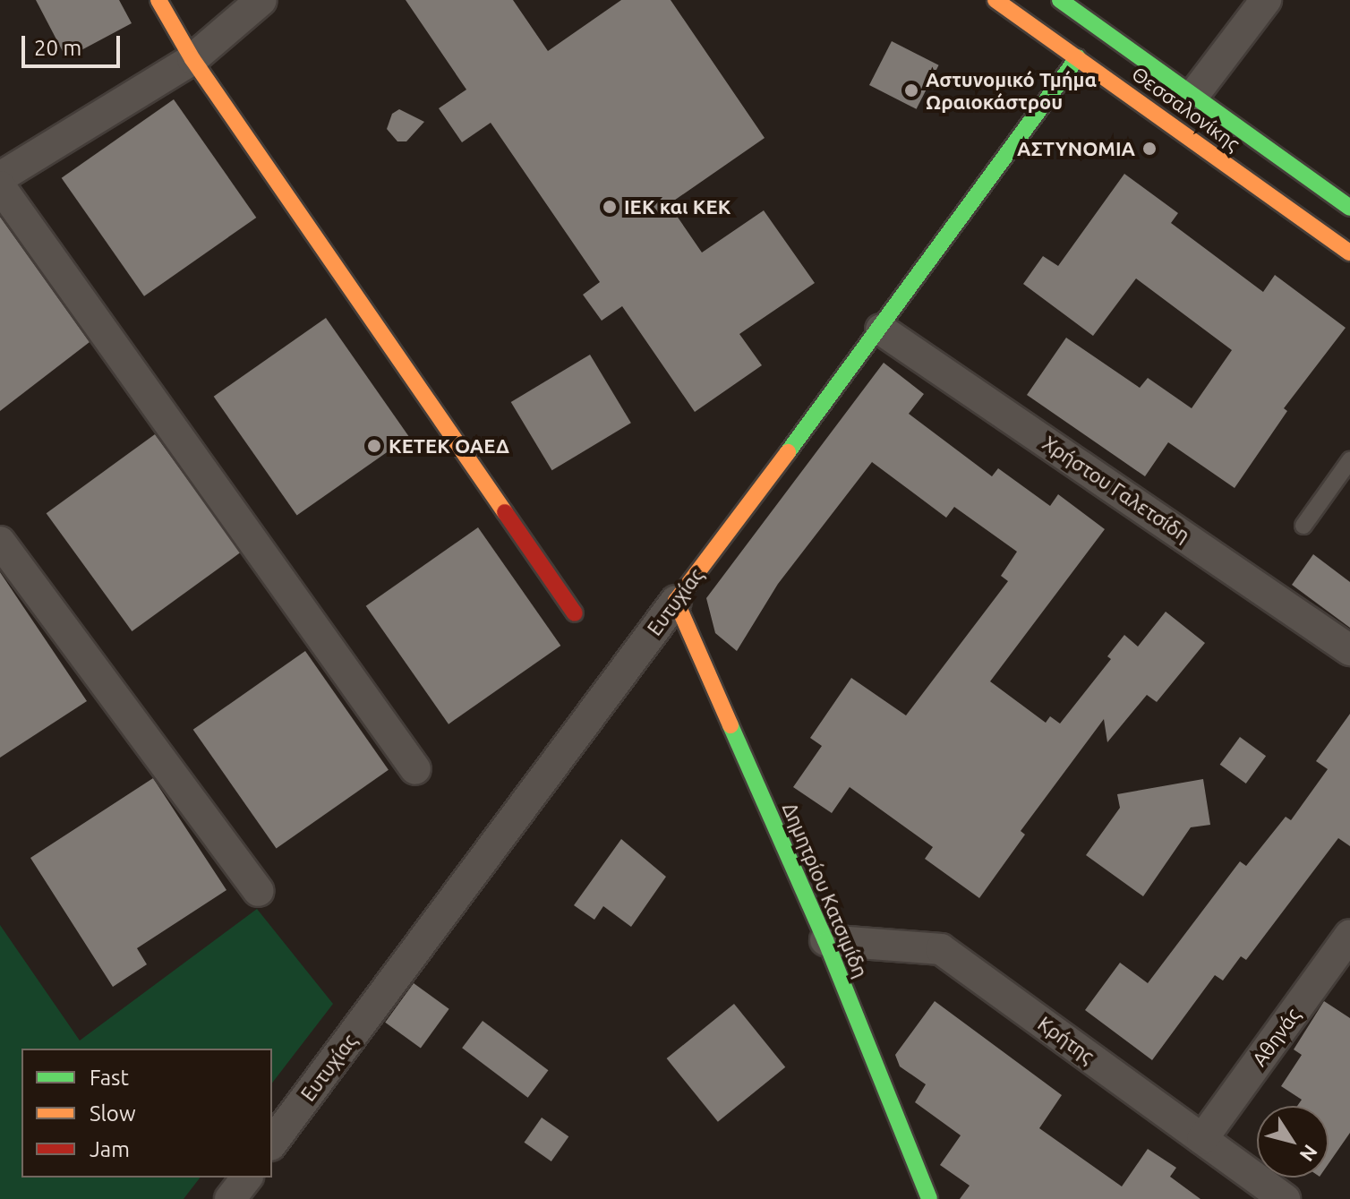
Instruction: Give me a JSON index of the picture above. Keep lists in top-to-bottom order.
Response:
{
  "streets": {
    "street": [
      "Θεσσαλονίκης",
      "Χρήστου Γαλετσίδη",
      "Ευτυχίας",
      "Δημητρίου Κατσιμίδη",
      "Αθηνάς",
      "Κρήτης"
    ]
  },
  "crossings": [
    ["Θεσσαλονίκης", "Ευτυχίας"],
    ["Χρήστου Γαλετσίδη", "Ευτυχίας"],
    ["Ευτυχίας", "Δημητρίου Κατσιμίδη"],
    ["Δημητρίου Κατσιμίδη", "Κρήτης"],
    ["Αθηνάς", "Κρήτης"]
  ],
  "places": [
    "Αστυνομικό Τμήμα Ωραιοκάστρου",
    "ΑΣΤΥΝΟΜΙΑ",
    "ΙΕΚ και ΚΕΚ",
    "ΚΕΤΕΚ ΟΑΕΔ"
  ],
  "legend": ["Fast", "Slow", "Jam"],
  "scale_bar": "20 m",
  "north": "bottom right"
}
